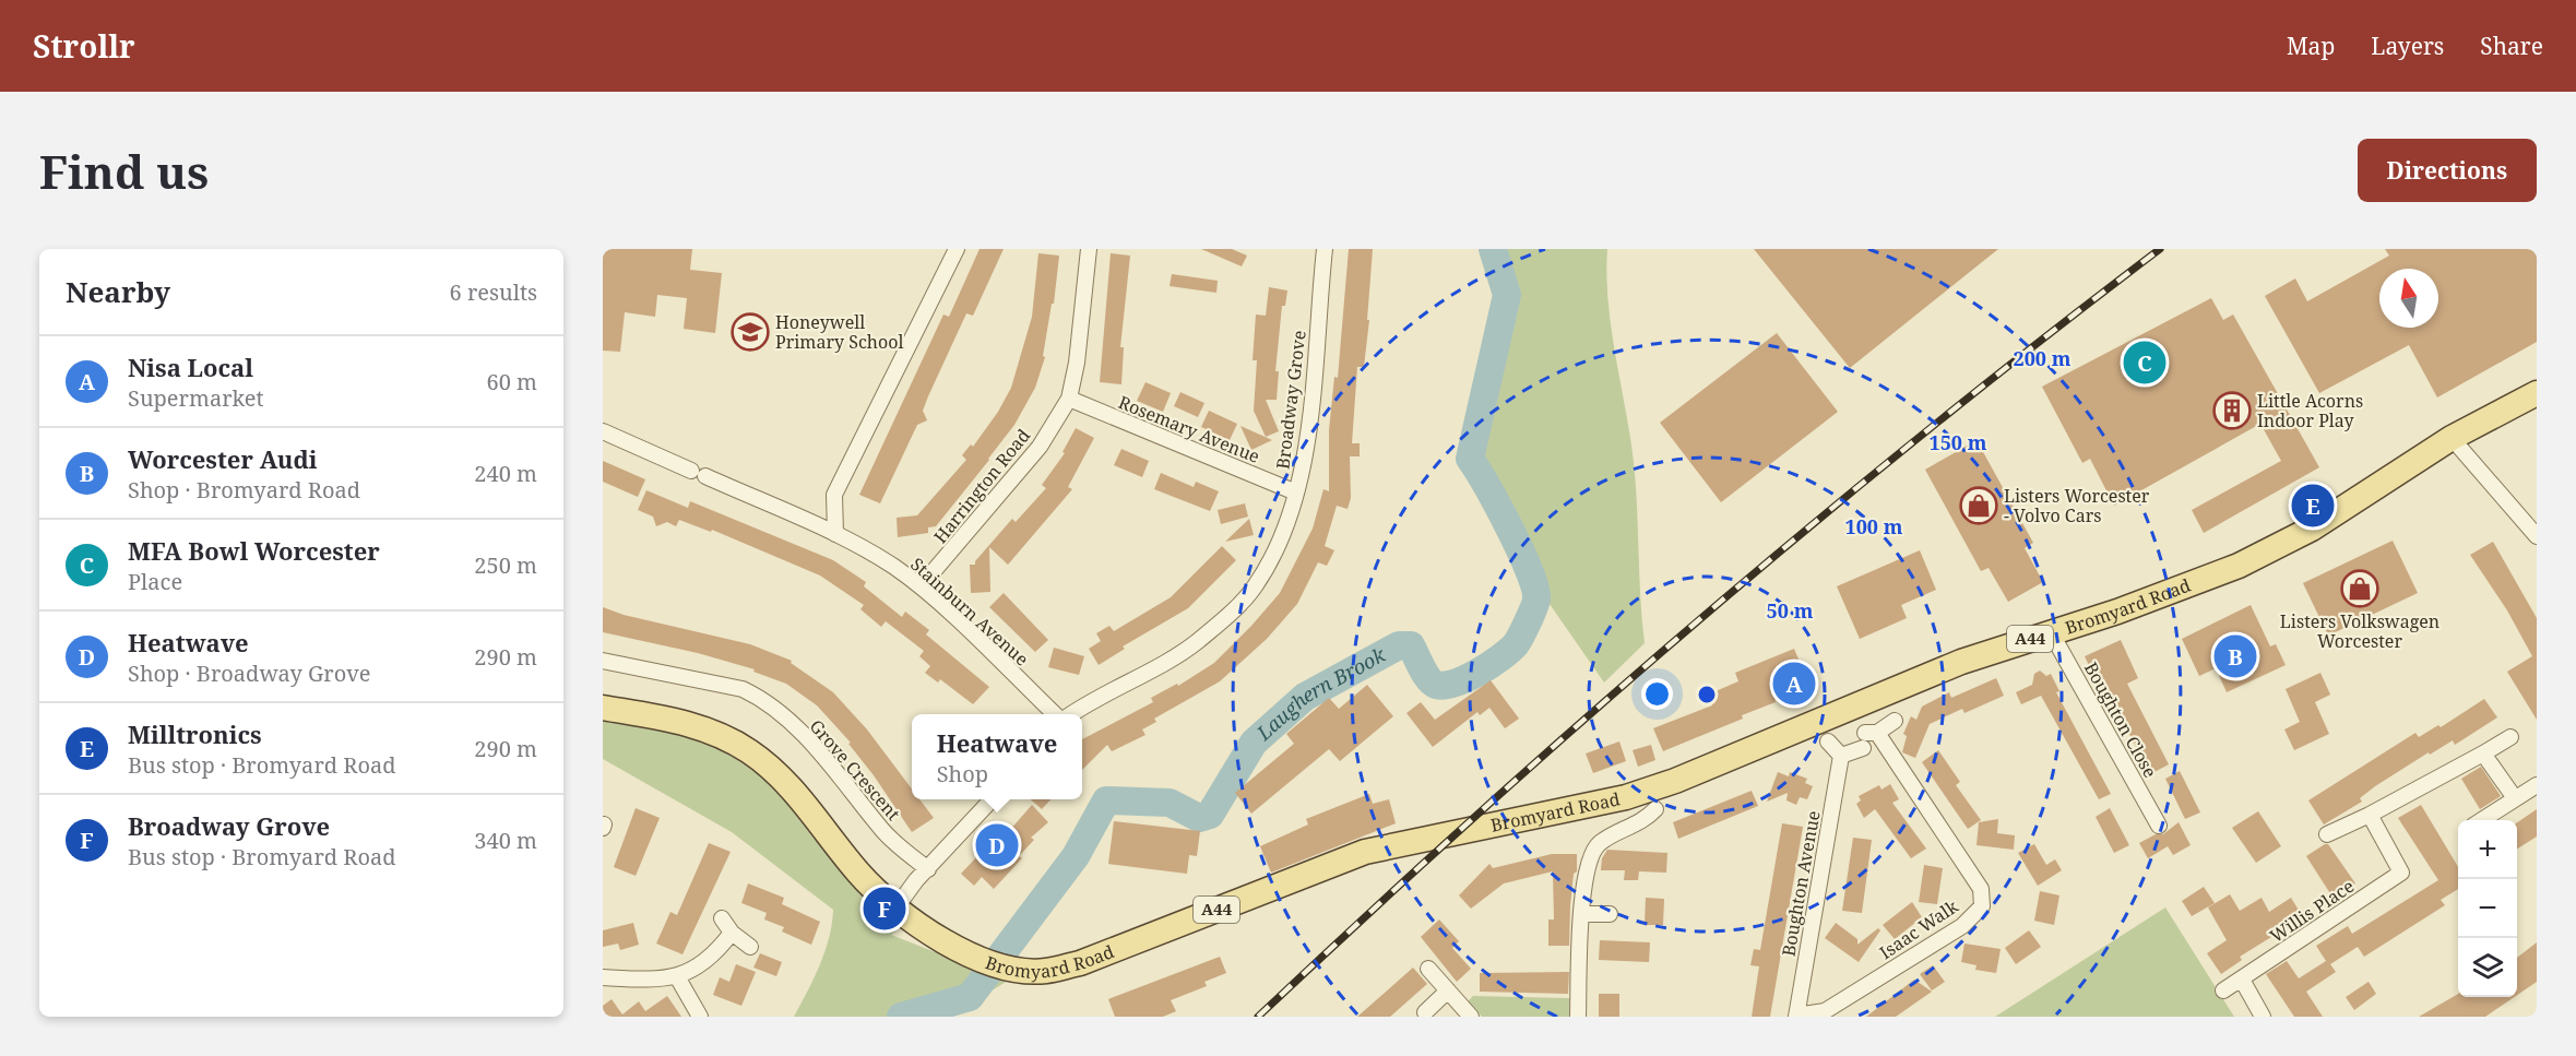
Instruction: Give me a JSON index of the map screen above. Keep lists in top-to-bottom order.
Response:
{
  "streets": {
    "main road": ["Bromyard Road", "A44"],
    "street": [
      "Broadway Grove",
      "Rosemary Avenue",
      "Harrington Road",
      "Stainburn Avenue",
      "Boughton Close",
      "Grove Crescent",
      "Boughton Avenue",
      "Willis Place",
      "Isaac Walk"
    ]
  },
  "crossings": [
    ["Broadway Grove", "Rosemary Avenue"],
    ["Rosemary Avenue", "Harrington Road"],
    ["Harrington Road", "Stainburn Avenue"],
    ["Bromyard Road", "Boughton Close"],
    ["Boughton Avenue", "Isaac Walk"]
  ],
  "water": ["Laughern Brook"],
  "places": {
    "school or university": ["Honeywell Primary School"],
    "building": ["Little Acorns Indoor Play"],
    "shop": ["Listers Worcester - Volvo Cars", "Listers Volkswagen Worcester"]
  },
  "north": "top",
  "page": {
    "header": "Strollr",
    "nav": ["Map", "Layers", "Share"],
    "buttons": "Directions",
    "title": "Find us",
    "heading": ["Nearby", "6 results"],
    "list": [
      {
        "mark": "A",
        "name": "Nisa Local",
        "note": "Supermarket",
        "value": "60 m"
      },
      {
        "mark": "B",
        "name": "Worcester Audi",
        "note": "Shop · Bromyard Road",
        "value": "240 m"
      },
      {
        "mark": "C",
        "name": "MFA Bowl Worcester",
        "note": "Place",
        "value": "250 m"
      },
      {
        "mark": "D",
        "name": "Heatwave",
        "note": "Shop · Broadway Grove",
        "value": "290 m"
      },
      {
        "mark": "E",
        "name": "Milltronics",
        "note": "Bus stop · Bromyard Road",
        "value": "290 m"
      },
      {
        "mark": "F",
        "name": "Broadway Grove",
        "note": "Bus stop · Bromyard Road",
        "value": "340 m"
      }
    ],
    "pins": [
      "C",
      "E",
      "B",
      "A",
      "D",
      "F"
    ],
    "popup": ["Heatwave", "Shop"],
    "map_buttons": ["+", "−"]
  },
  "rings": [
    "200 m",
    "150 m",
    "100 m",
    "50 m"
  ]
}
